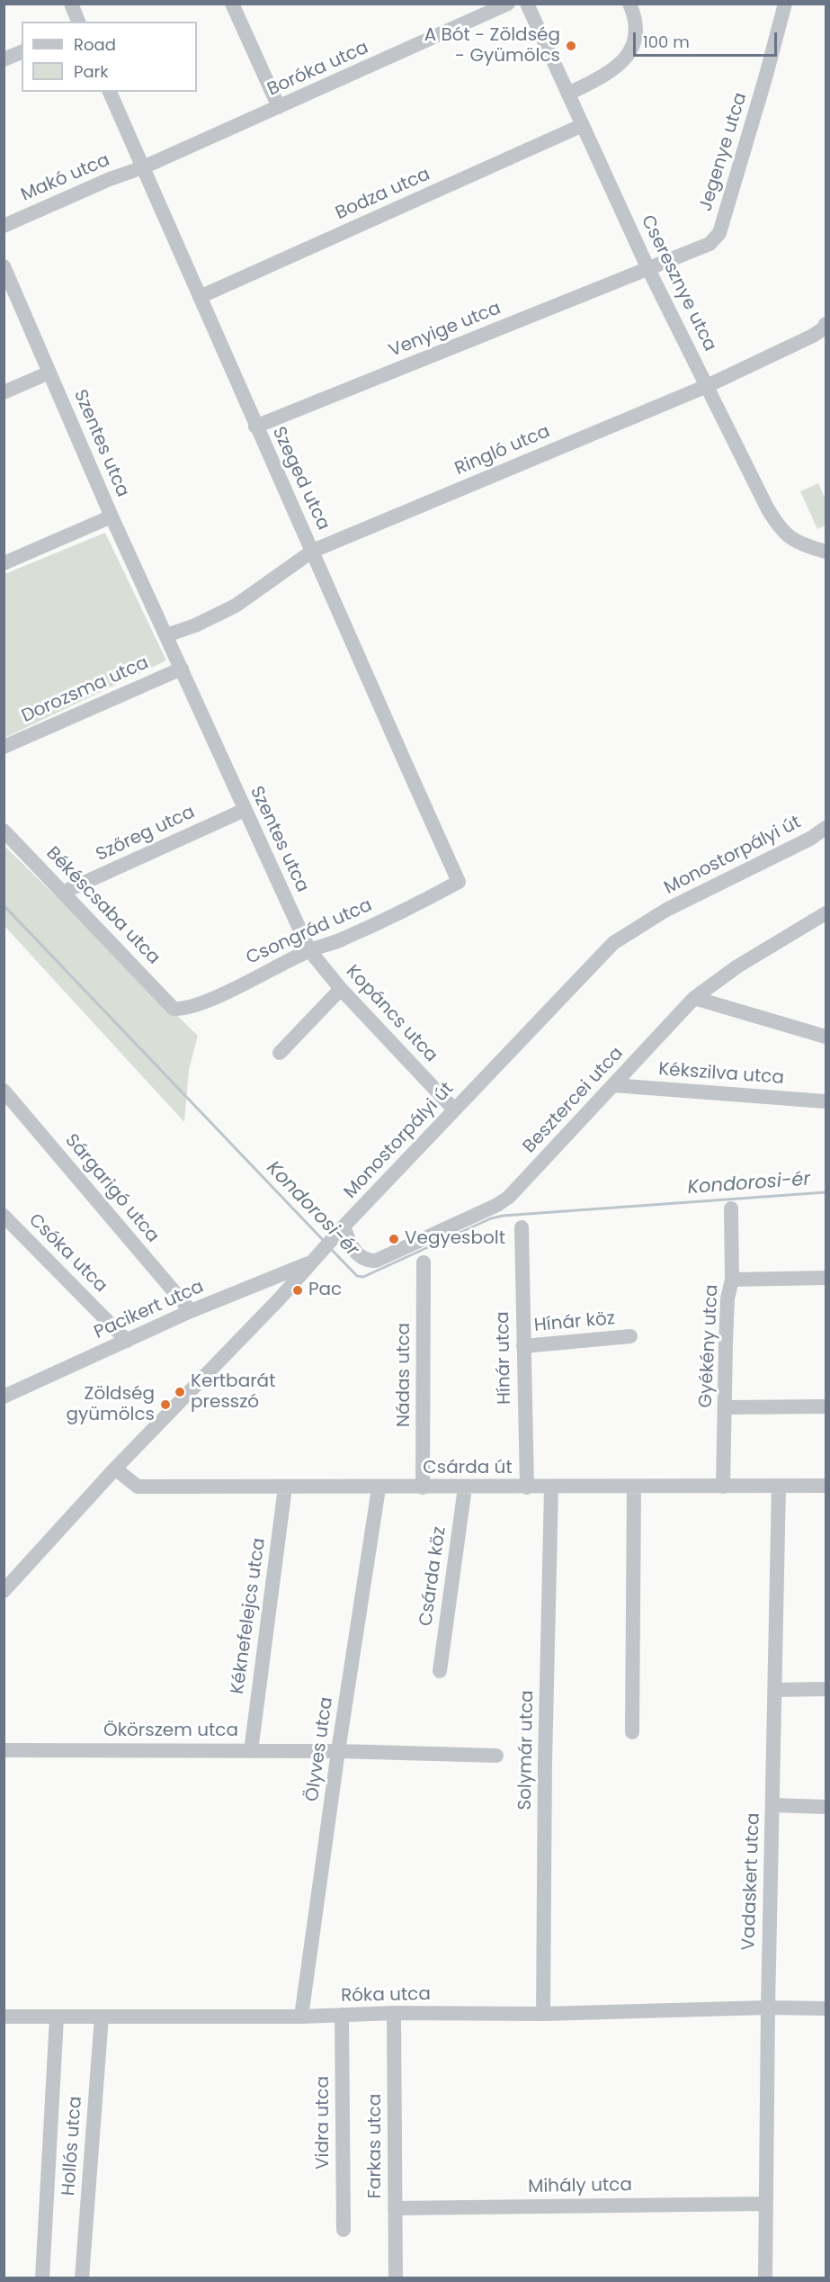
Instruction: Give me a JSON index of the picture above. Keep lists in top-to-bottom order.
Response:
{
  "streets": {
    "street": [
      "Boróka utca",
      "Jegenye utca",
      "Makó utca",
      "Bodza utca",
      "Cseresznye utca",
      "Venyige utca",
      "Szentes utca",
      "Ringló utca",
      "Szeged utca",
      "Dorozsma utca",
      "Szőreg utca",
      "Monostorpályi út",
      "Békéscsaba utca",
      "Csongrád utca",
      "Kopáncs utca",
      "Kékszilva utca",
      "Besztercei utca",
      "Sárgarigó utca",
      "Csóka utca",
      "Pacikert utca",
      "Hínár köz",
      "Gyékény utca",
      "Hínár utca",
      "Nádas utca",
      "Csárda út",
      "Csárda köz",
      "Kéknefelejcs utca",
      "Ökörszem utca",
      "Ölyves utca",
      "Solymár utca",
      "Vadaskert utca",
      "Róka utca",
      "Vidra utca",
      "Hollós utca",
      "Farkas utca",
      "Mihály utca"
    ]
  },
  "crossings": [
    ["Boróka utca", "Makó utca"],
    ["Boróka utca", "Szeged utca"],
    ["Jegenye utca", "Cseresznye utca"],
    ["Jegenye utca", "Venyige utca"],
    ["Makó utca", "Szeged utca"],
    ["Bodza utca", "Cseresznye utca"],
    ["Bodza utca", "Szeged utca"],
    ["Cseresznye utca", "Venyige utca"],
    ["Cseresznye utca", "Ringló utca"],
    ["Venyige utca", "Szeged utca"],
    ["Szentes utca", "Dorozsma utca"],
    ["Szentes utca", "Szőreg utca"],
    ["Szentes utca", "Csongrád utca"],
    ["Szentes utca", "Kopáncs utca"],
    ["Ringló utca", "Szeged utca"],
    ["Szeged utca", "Csongrád utca"],
    ["Szőreg utca", "Békéscsaba utca"],
    ["Monostorpályi út", "Kopáncs utca"],
    ["Monostorpályi út", "Besztercei utca"],
    ["Monostorpályi út", "Pacikert utca"],
    ["Monostorpályi út", "Csárda út"],
    ["Békéscsaba utca", "Csongrád utca"],
    ["Csongrád utca", "Kopáncs utca"],
    ["Kékszilva utca", "Besztercei utca"],
    ["Sárgarigó utca", "Pacikert utca"],
    ["Csóka utca", "Pacikert utca"],
    ["Hínár köz", "Hínár utca"],
    ["Gyékény utca", "Csárda út"],
    ["Hínár utca", "Csárda út"],
    ["Nádas utca", "Csárda út"],
    ["Csárda út", "Csárda köz"],
    ["Csárda út", "Kéknefelejcs utca"],
    ["Csárda út", "Ölyves utca"],
    ["Csárda út", "Solymár utca"],
    ["Csárda út", "Vadaskert utca"],
    ["Kéknefelejcs utca", "Ökörszem utca"],
    ["Ökörszem utca", "Ölyves utca"],
    ["Ölyves utca", "Róka utca"],
    ["Solymár utca", "Róka utca"],
    ["Vadaskert utca", "Róka utca"],
    ["Vadaskert utca", "Mihály utca"],
    ["Róka utca", "Vidra utca"],
    ["Róka utca", "Hollós utca"],
    ["Róka utca", "Farkas utca"],
    ["Farkas utca", "Mihály utca"]
  ],
  "water": ["Kondorosi-ér"],
  "places": [
    "A Bót - Zöldség - Gyümölcs",
    "Vegyesbolt",
    "Pac",
    "Kertbarát presszó",
    "Zöldség gyümölcs"
  ],
  "legend": ["Road", "Park"],
  "scale_bar": "100 m"
}
